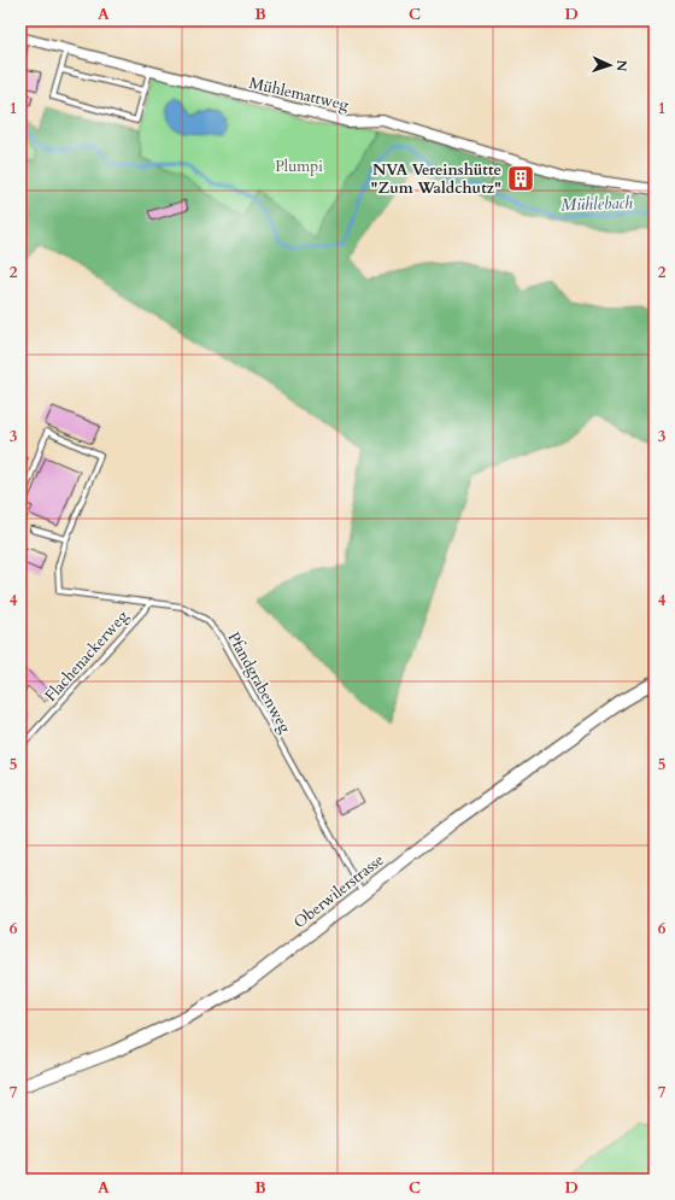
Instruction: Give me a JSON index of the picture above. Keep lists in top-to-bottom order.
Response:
{
  "streets": {
    "street": ["Mühlemattweg", "Oberwilerstrasse"],
    "lane": ["Flachenackerweg", "Pfandgrabenweg"]
  },
  "crossings": [
    ["Flachenackerweg", "Pfandgrabenweg"],
    ["Pfandgrabenweg", "Oberwilerstrasse"]
  ],
  "water": ["Mühlebach"],
  "parks": ["Plumpi"],
  "places": {
    "building": ["NVA Vereinshütte \"Zum Waldchutz\""]
  },
  "north": "right",
  "grid": {
    "columns": [
      "A",
      "B",
      "C",
      "D"
    ],
    "rows": [
      "1",
      "2",
      "3",
      "4",
      "5",
      "6",
      "7"
    ]
  }
}
